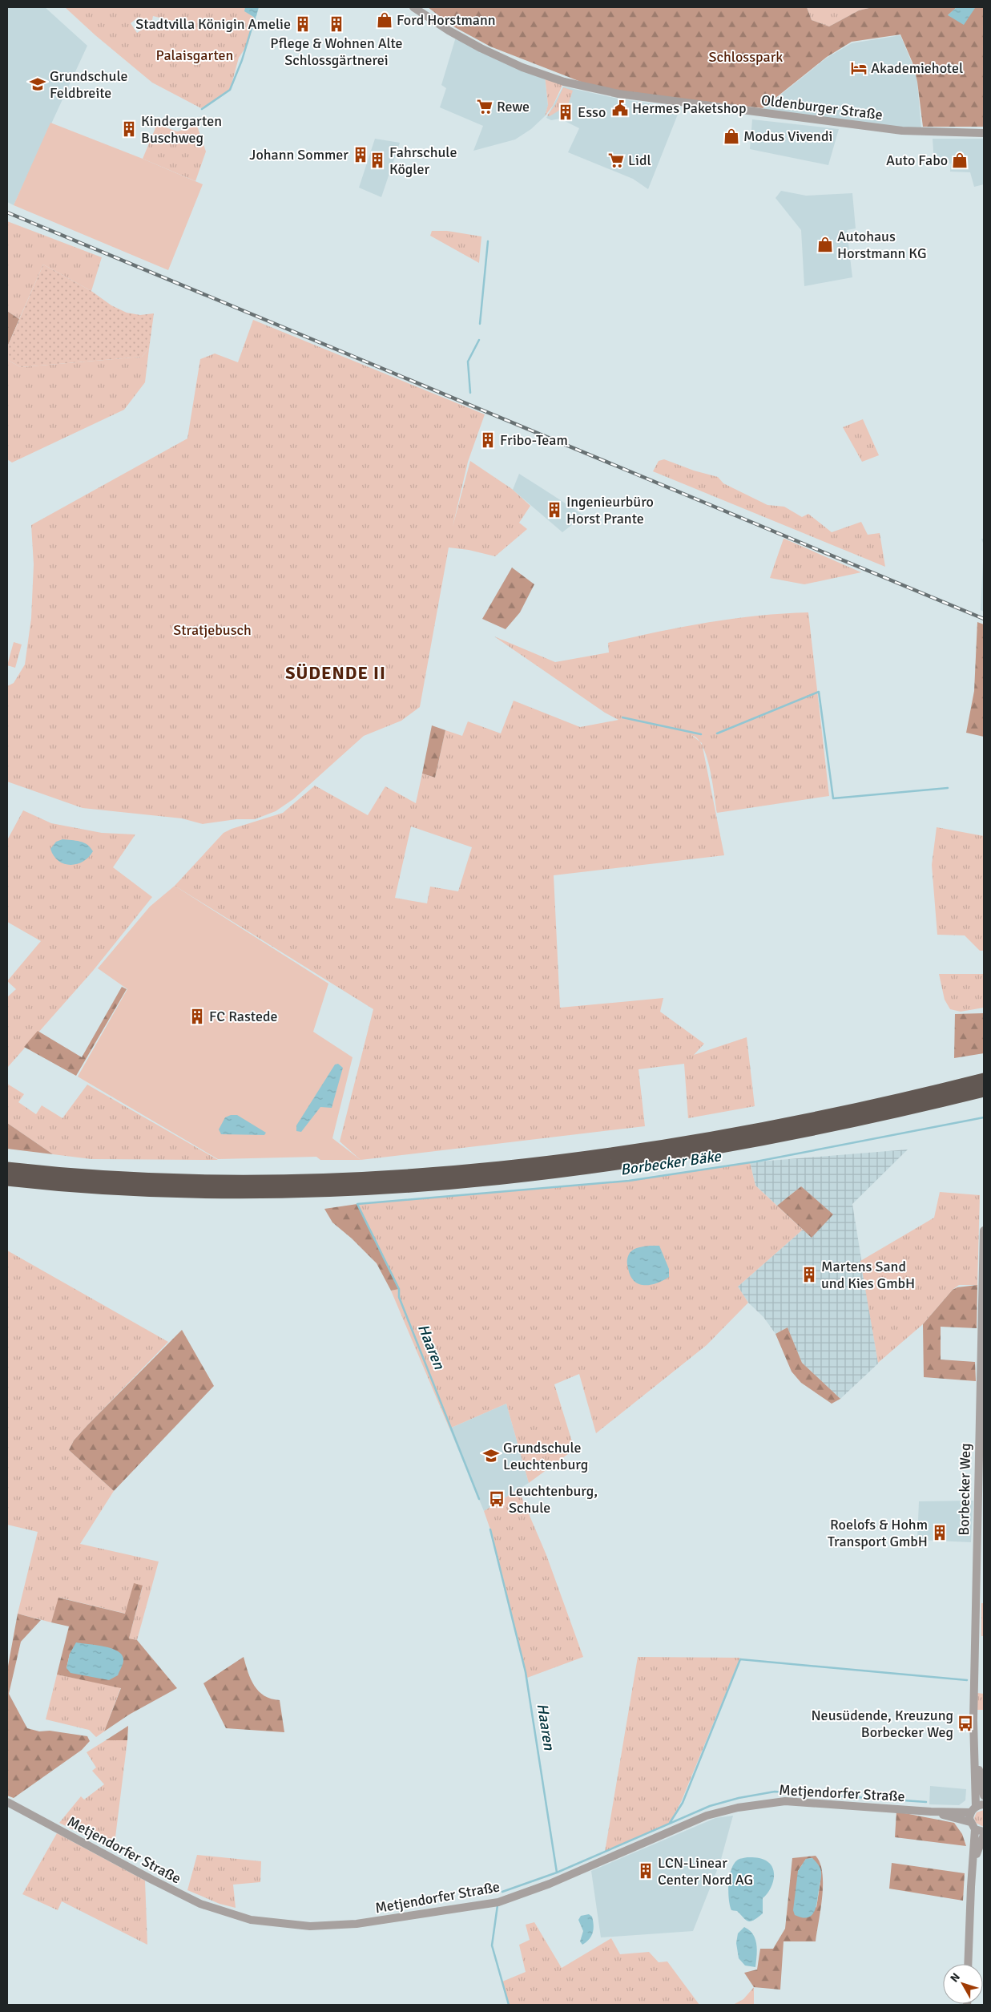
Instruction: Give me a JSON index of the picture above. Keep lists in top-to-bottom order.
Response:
{
  "streets": {
    "street": ["Oldenburger Straße", "Borbecker Weg", "Metjendorfer Straße"]
  },
  "crossings": [
    ["Borbecker Weg", "Metjendorfer Straße"]
  ],
  "districts": ["SÜDENDE II"],
  "water": ["Borbecker Bäke", "Haaren"],
  "parks": ["Palaisgarten", "Schlosspark", "Stratjebusch"],
  "places": {
    "shop": [
      "Ford Horstmann",
      "Modus Vivendi",
      "Auto Fabo",
      "Autohaus Horstmann KG"
    ],
    "building": [
      "Stadtvilla Königin Amelie",
      "Pflege & Wohnen Alte Schlossgärtnerei",
      "Esso",
      "Kindergarten Buschweg",
      "Johann Sommer",
      "Fahrschule Kögler",
      "Fribo-Team",
      "Ingenieurbüro Horst Prante",
      "FC Rastede",
      "Martens Sand und Kies GmbH",
      "Roelofs & Hohm Transport GmbH",
      "LCN-Linear Center Nord AG"
    ],
    "hotel": ["Akademiehotel"],
    "school or university": ["Grundschule Feldbreite", "Grundschule Leuchtenburg"],
    "supermarket": ["Rewe", "Lidl"],
    "public building": ["Hermes Paketshop"],
    "bus stop": ["Leuchtenburg, Schule", "Neusüdende, Kreuzung Borbecker Weg"]
  },
  "north": "top left"
}
